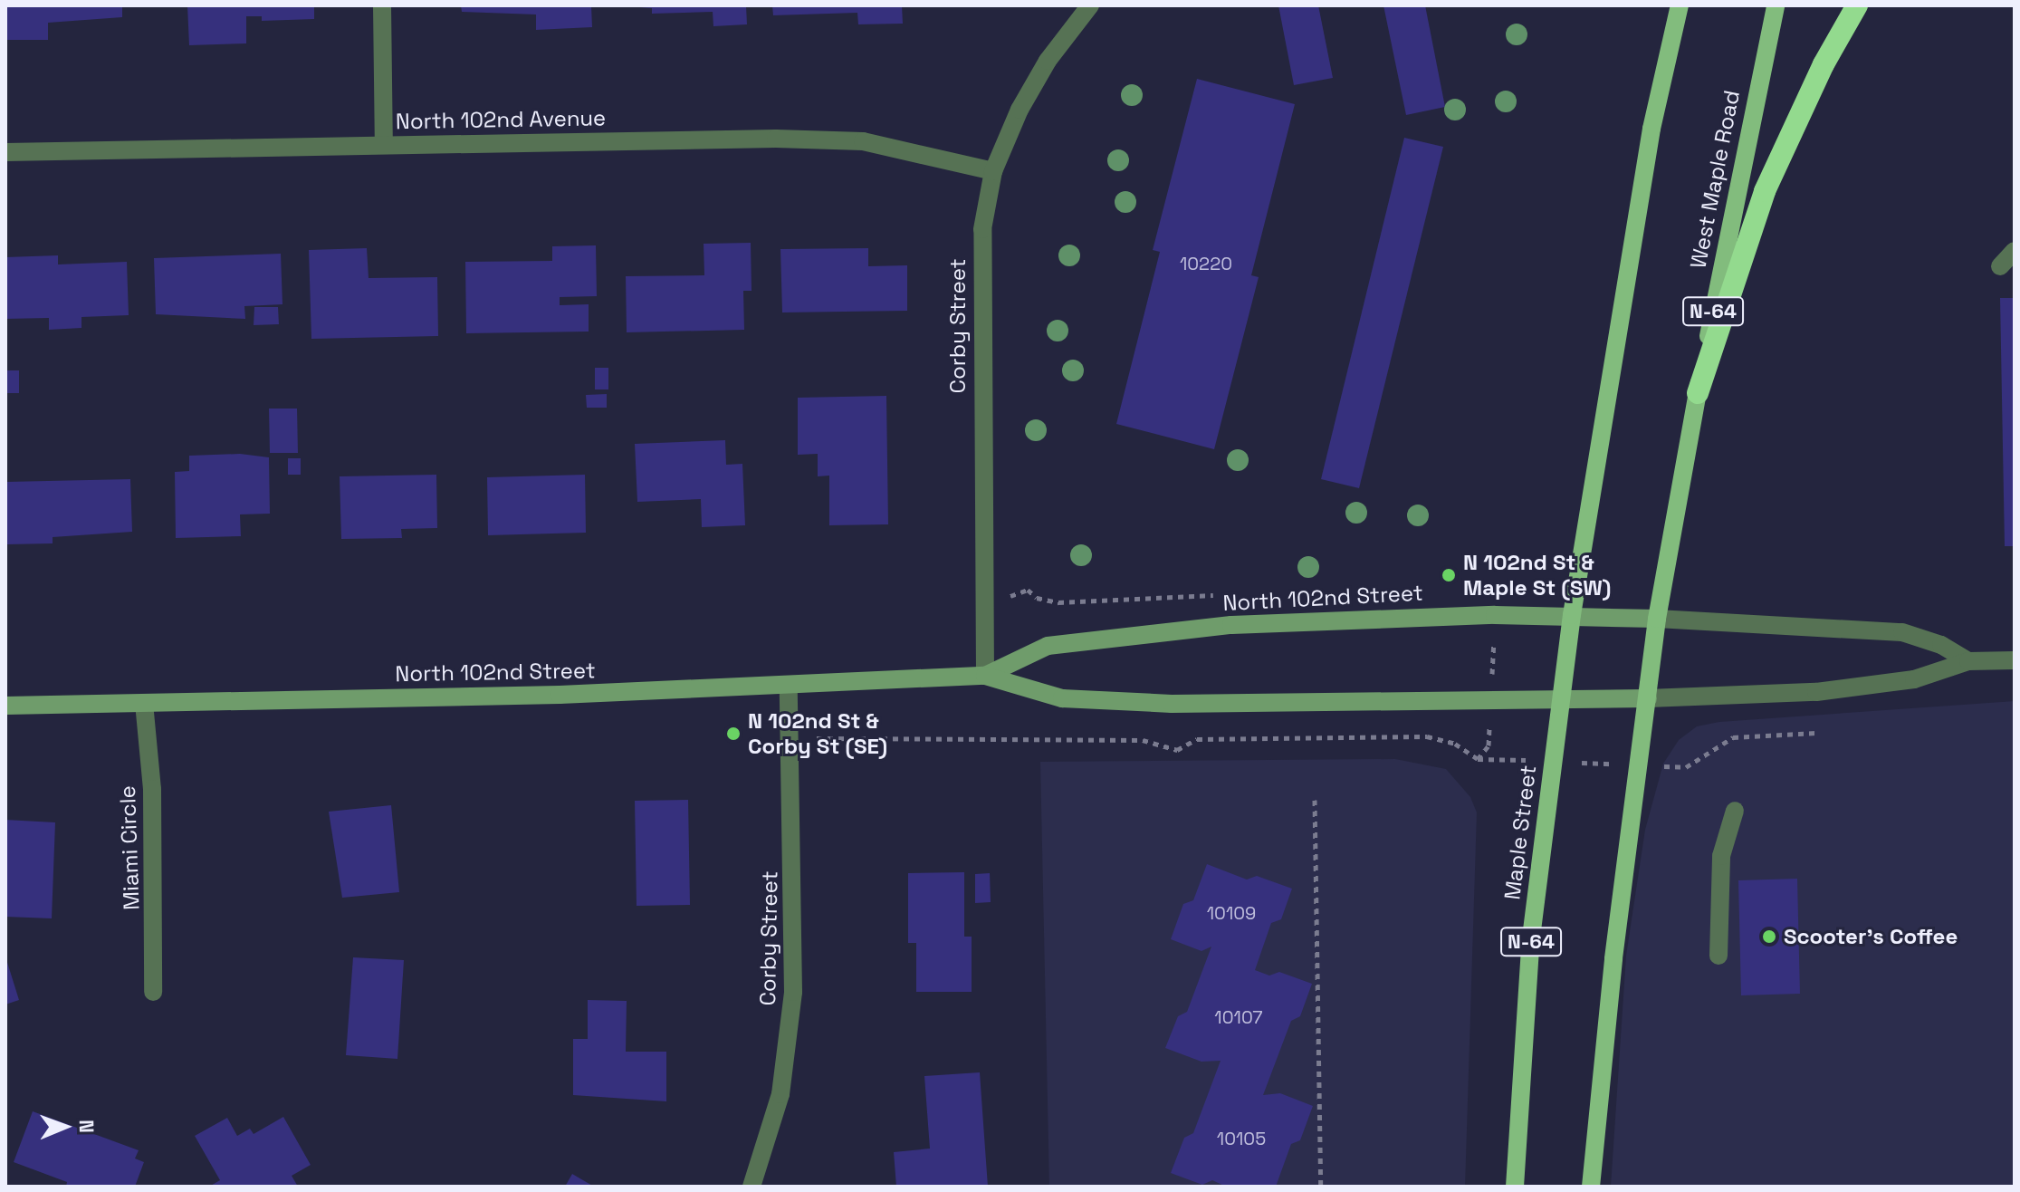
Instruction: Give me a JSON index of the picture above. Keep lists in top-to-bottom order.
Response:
{
  "streets": {
    "main road": [
      "West Maple Road",
      "N-64",
      "North 102nd Street",
      "Maple Street"
    ],
    "street": ["North 102nd Avenue", "Corby Street", "Miami Circle"]
  },
  "crossings": [
    ["North 102nd Avenue", "Corby Street"],
    ["West Maple Road", "N-64"],
    ["West Maple Road", "North 102nd Street"],
    ["N-64", "North 102nd Street"],
    ["N-64", "Maple Street"],
    ["Corby Street", "North 102nd Street"],
    ["North 102nd Street", "Maple Street"],
    ["North 102nd Street", "Miami Circle"]
  ],
  "places": ["N 102nd St & Maple St (SW)", "N 102nd St & Corby St (SE)", "Scooter's Coffee"],
  "house_numbers": [
    "10220",
    "10109",
    "10107",
    "10105"
  ],
  "north": "right"
}
